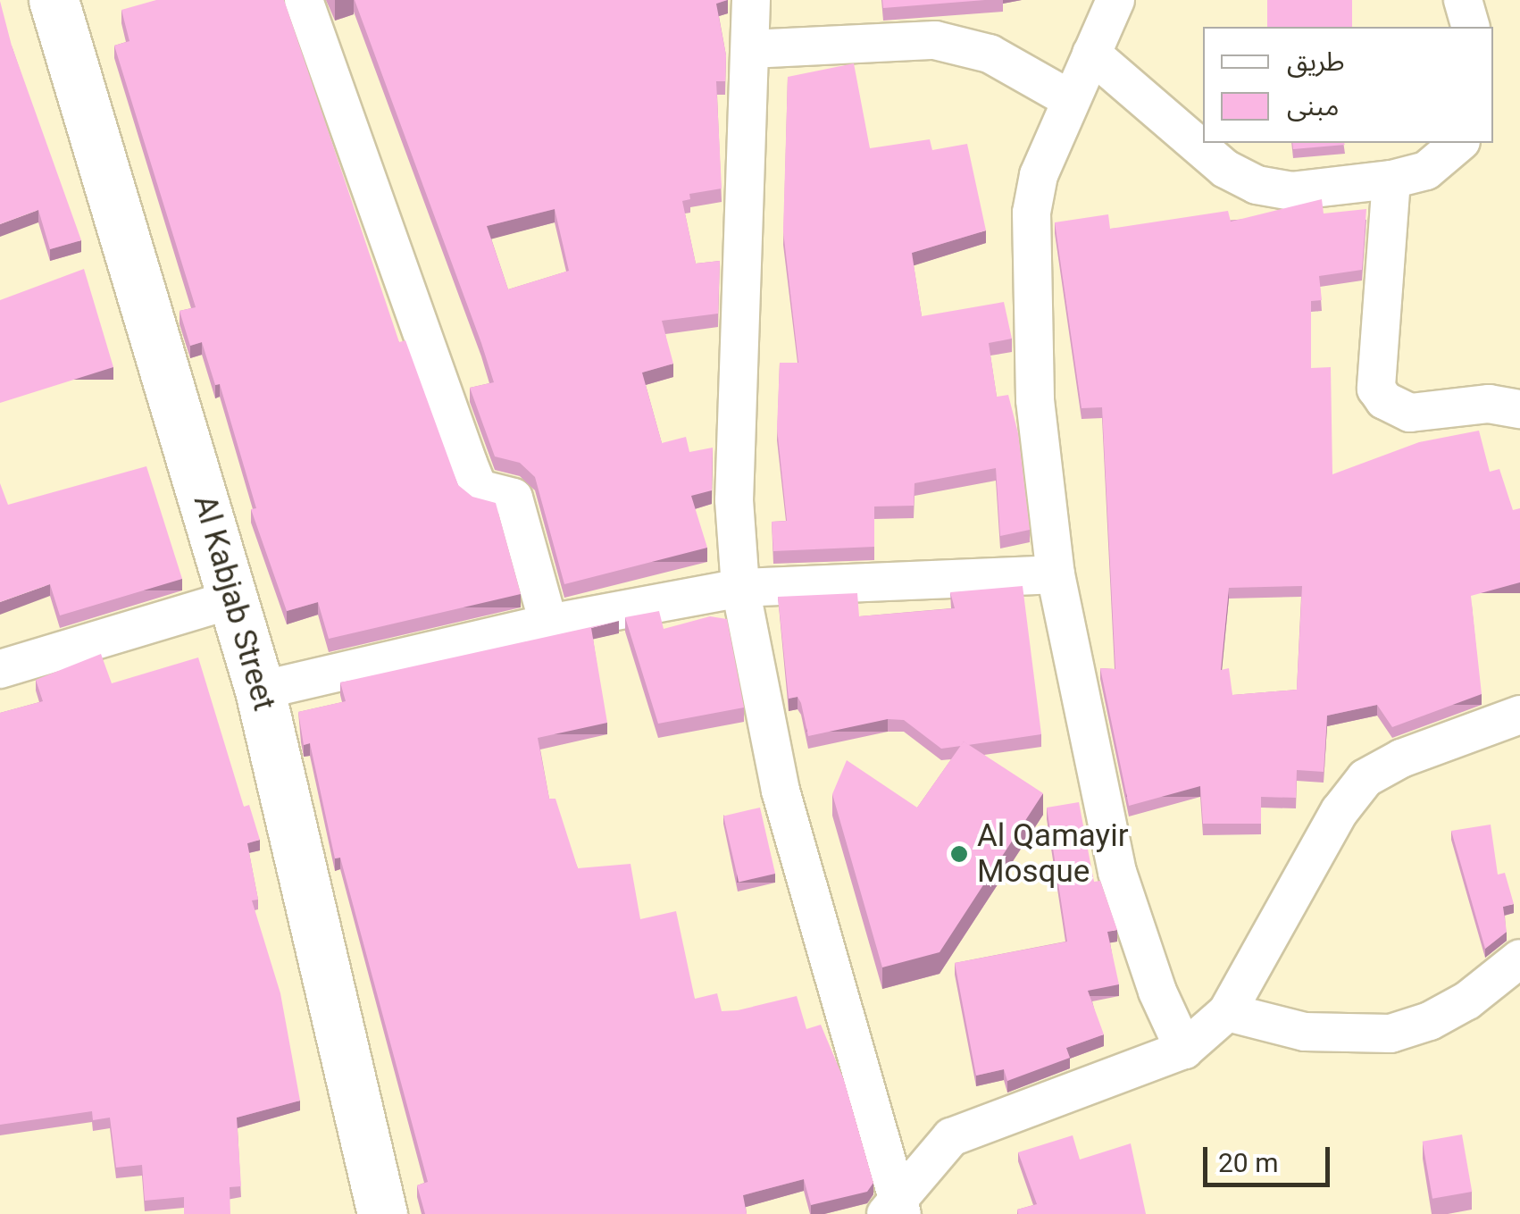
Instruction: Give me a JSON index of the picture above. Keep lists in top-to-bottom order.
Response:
{
  "streets": {
    "main road": ["Al Kabjab Street"]
  },
  "places": ["Al Qamayir Mosque"],
  "legend": ["طريق", "مبنى"],
  "scale_bar": "20 m"
}
